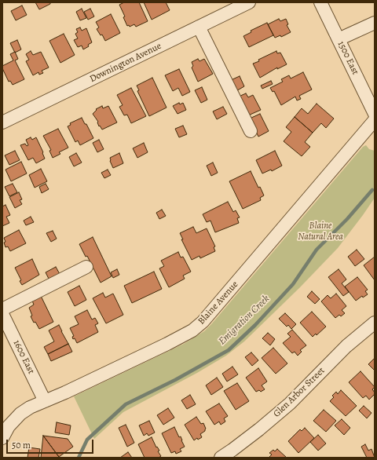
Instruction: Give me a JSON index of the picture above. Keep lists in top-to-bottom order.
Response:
{
  "streets": {
    "street": [
      "1500 East",
      "Downington Avenue",
      "Blaine Avenue",
      "1600 East",
      "Glen Arbor Street"
    ]
  },
  "crossings": [
    ["Blaine Avenue", "1600 East"]
  ],
  "water": ["Emigration Creek"],
  "parks": ["Blaine Natural Area"],
  "scale_bar": "50 m"
}
